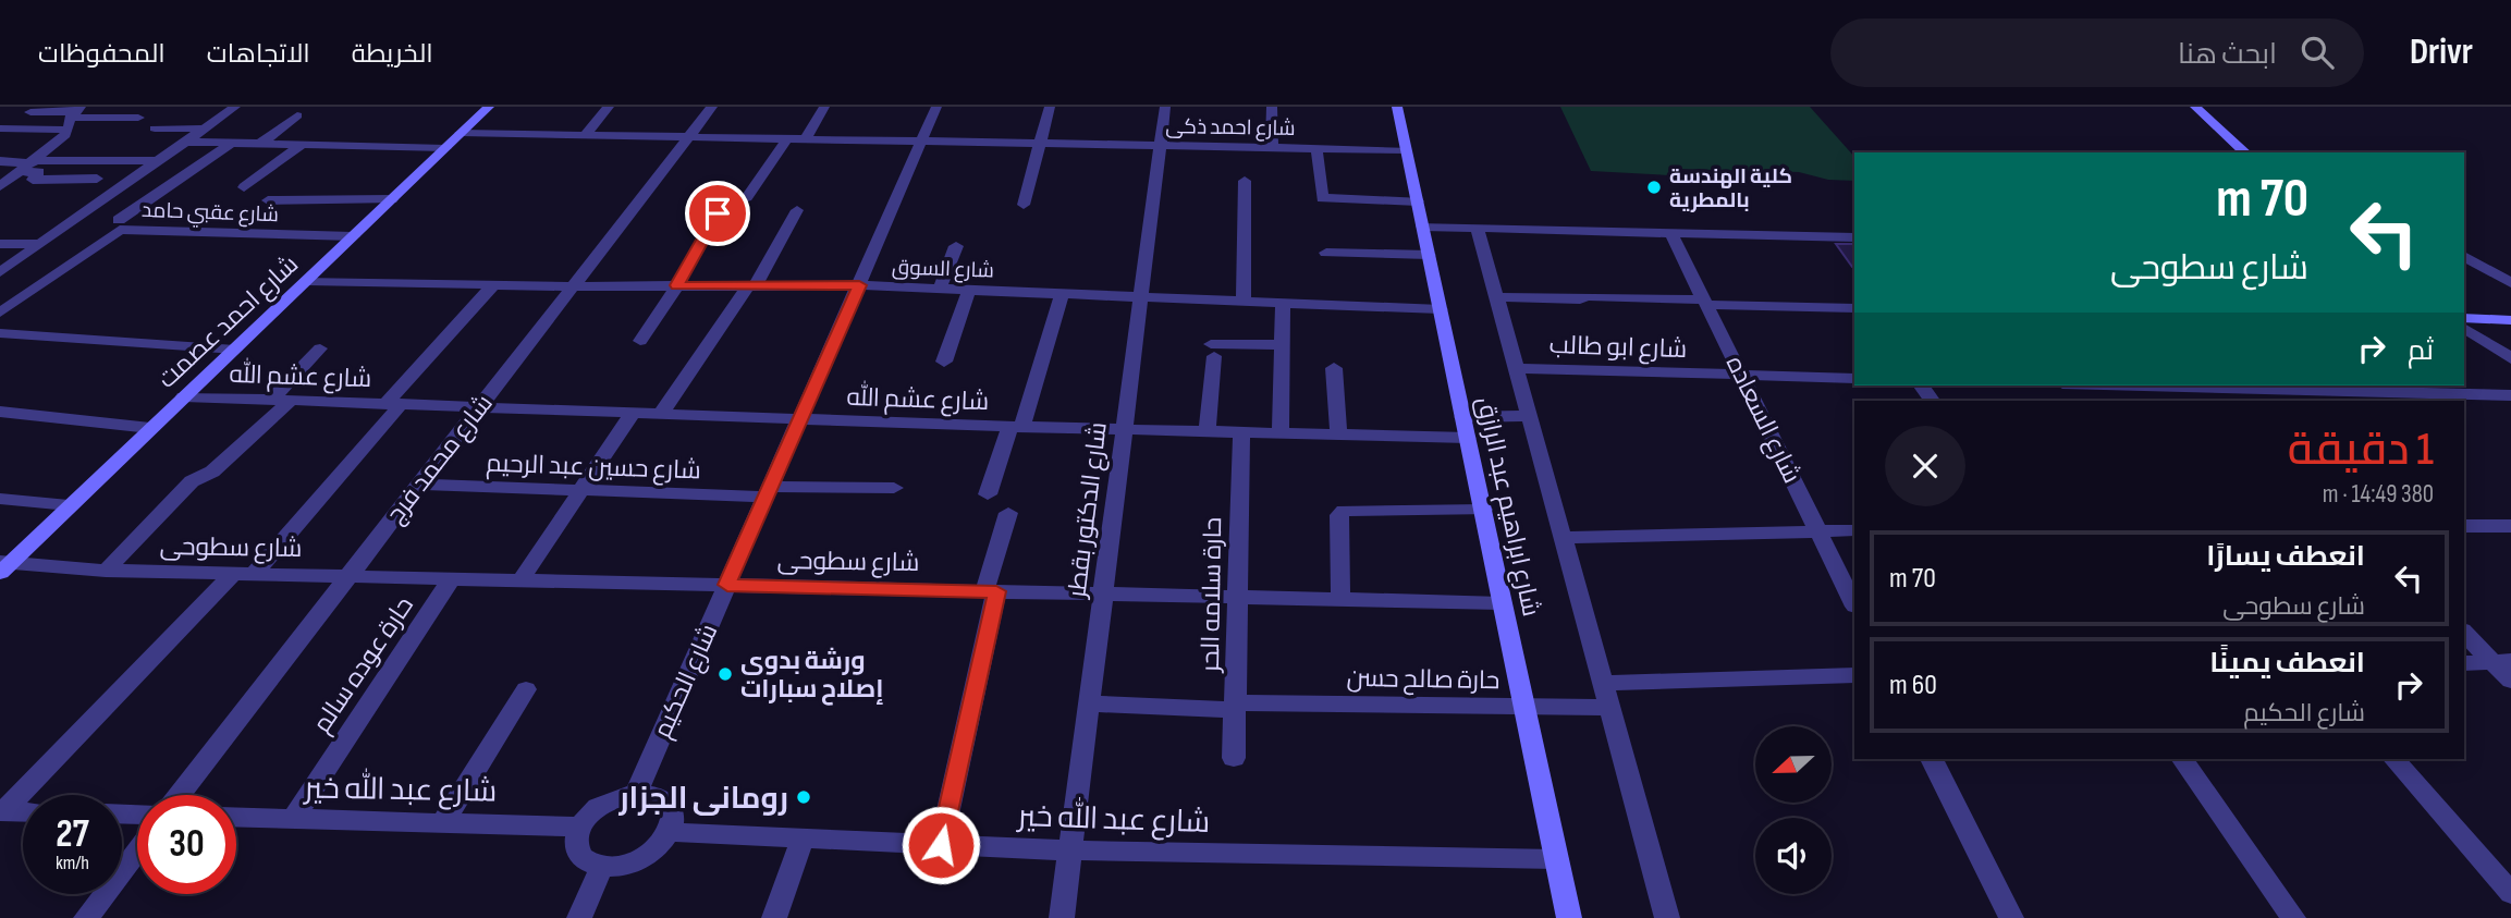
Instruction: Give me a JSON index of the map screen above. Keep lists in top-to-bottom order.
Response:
{
  "streets": {
    "main road": ["شارع احمد عصمت", "شارع ابراهيم عبد الرازق"],
    "street": [
      "شارع احمد ذكى",
      "شارع عقبي حامد",
      "شارع السوق",
      "شارع ابو طالب",
      "شارع عشم الله",
      "شارع السعاده",
      "شارع محمد فرج",
      "شارع حسين عبد الرحيم",
      "شارع الدكتور بقطر",
      "شارع سطوحى",
      "حارة سلامه الحر",
      "حارة عوده سالم",
      "حارة صالح حسن",
      "شارع الحكيم",
      "شارع عبد الله خير"
    ]
  },
  "crossings": [
    ["شارع احمد ذكى", "شارع احمد عصمت"],
    ["شارع احمد ذكى", "شارع محمد فرج"],
    ["شارع احمد ذكى", "شارع ابراهيم عبد الرازق"],
    ["شارع احمد ذكى", "شارع الدكتور بقطر"],
    ["شارع احمد ذكى", "شارع الحكيم"],
    ["شارع عقبي حامد", "شارع احمد عصمت"],
    ["شارع السوق", "شارع احمد عصمت"],
    ["شارع السوق", "شارع محمد فرج"],
    ["شارع السوق", "شارع ابراهيم عبد الرازق"],
    ["شارع السوق", "شارع الدكتور بقطر"],
    ["شارع السوق", "شارع الحكيم"],
    ["شارع احمد عصمت", "شارع عشم الله"],
    ["شارع احمد عصمت", "شارع سطوحى"],
    ["شارع ابو طالب", "شارع السعاده"],
    ["شارع ابو طالب", "شارع ابراهيم عبد الرازق"],
    ["شارع عشم الله", "شارع محمد فرج"],
    ["شارع عشم الله", "شارع ابراهيم عبد الرازق"],
    ["شارع عشم الله", "شارع الدكتور بقطر"],
    ["شارع عشم الله", "حارة سلامه الحر"],
    ["شارع عشم الله", "شارع الحكيم"],
    ["شارع محمد فرج", "شارع حسين عبد الرحيم"],
    ["شارع محمد فرج", "شارع سطوحى"],
    ["شارع حسين عبد الرحيم", "شارع الحكيم"],
    ["شارع ابراهيم عبد الرازق", "شارع سطوحى"],
    ["شارع ابراهيم عبد الرازق", "حارة صالح حسن"],
    ["شارع ابراهيم عبد الرازق", "شارع عبد الله خير"],
    ["شارع الدكتور بقطر", "شارع سطوحى"],
    ["شارع الدكتور بقطر", "حارة صالح حسن"],
    ["شارع الدكتور بقطر", "شارع عبد الله خير"],
    ["شارع سطوحى", "حارة سلامه الحر"],
    ["شارع سطوحى", "حارة عوده سالم"],
    ["شارع سطوحى", "شارع الحكيم"],
    ["حارة سلامه الحر", "حارة صالح حسن"],
    ["حارة عوده سالم", "شارع عبد الله خير"],
    ["شارع الحكيم", "شارع عبد الله خير"]
  ],
  "places": ["كلية الهندسة بالمطرية", "ورشة بدوى إصلاح سبارات", "رومانى الجزار"],
  "north": "left",
  "page": {
    "header": "Drivr",
    "search": "ابحث هنا",
    "nav": ["الخريطة", "الاتجاهات", "المحفوظات"],
    "turn": ["70 m", "شارع سطوحى"],
    "then": "ثم",
    "heading": ["1 دقيقة", "380 m · 14:49"],
    "list": [
      {
        "name": "انعطف يسارًا",
        "note": "شارع سطوحى",
        "value": "70 m"
      },
      {
        "name": "انعطف يمينًا",
        "note": "شارع الحكيم",
        "value": "60 m"
      }
    ],
    "speed": "27 km/h",
    "limit": "30"
  }
}
